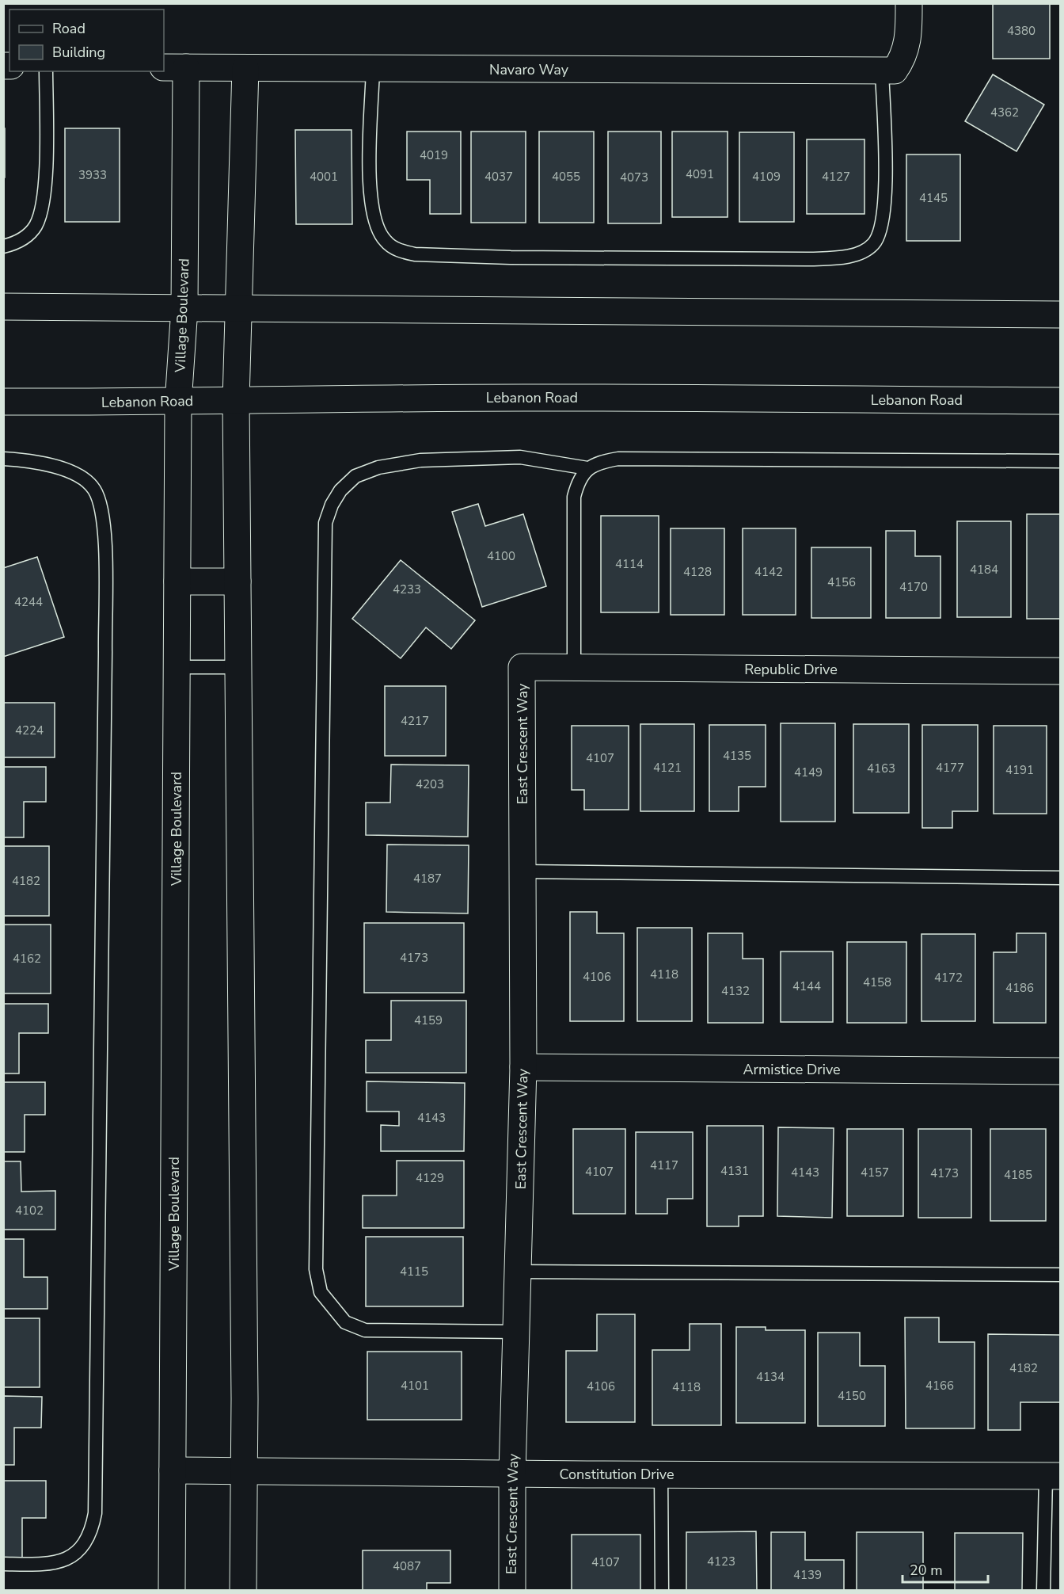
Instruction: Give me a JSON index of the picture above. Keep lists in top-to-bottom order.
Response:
{
  "streets": {
    "street": [
      "Navaro Way",
      "Village Boulevard",
      "Lebanon Road",
      "Republic Drive",
      "East Crescent Way",
      "Armistice Drive",
      "Constitution Drive"
    ]
  },
  "crossings": [
    ["Navaro Way", "Village Boulevard"],
    ["Village Boulevard", "Lebanon Road"],
    ["Village Boulevard", "Constitution Drive"],
    ["Republic Drive", "East Crescent Way"],
    ["East Crescent Way", "Armistice Drive"],
    ["East Crescent Way", "Constitution Drive"]
  ],
  "house_numbers": [
    "4380",
    "4362",
    "4019",
    "4091",
    "3933",
    "4001",
    "4037",
    "4055",
    "4109",
    "4127",
    "4073",
    "4145",
    "4100",
    "4114",
    "4184",
    "4128",
    "4142",
    "4156",
    "4170",
    "4233",
    "4244",
    "4217",
    "4224",
    "4135",
    "4107",
    "4121",
    "4177",
    "4163",
    "4191",
    "4149",
    "4203",
    "4187",
    "4182",
    "4173",
    "4162",
    "4118",
    "4106",
    "4172",
    "4158",
    "4144",
    "4186",
    "4132",
    "4159",
    "4143",
    "4117",
    "4131",
    "4107",
    "4143",
    "4157",
    "4173",
    "4185",
    "4129",
    "4102",
    "4115",
    "4182",
    "4134",
    "4101",
    "4166",
    "4106",
    "4118",
    "4150",
    "4123",
    "4107",
    "4087",
    "4139"
  ],
  "legend": ["Road", "Building"],
  "scale_bar": "20 m"
}
